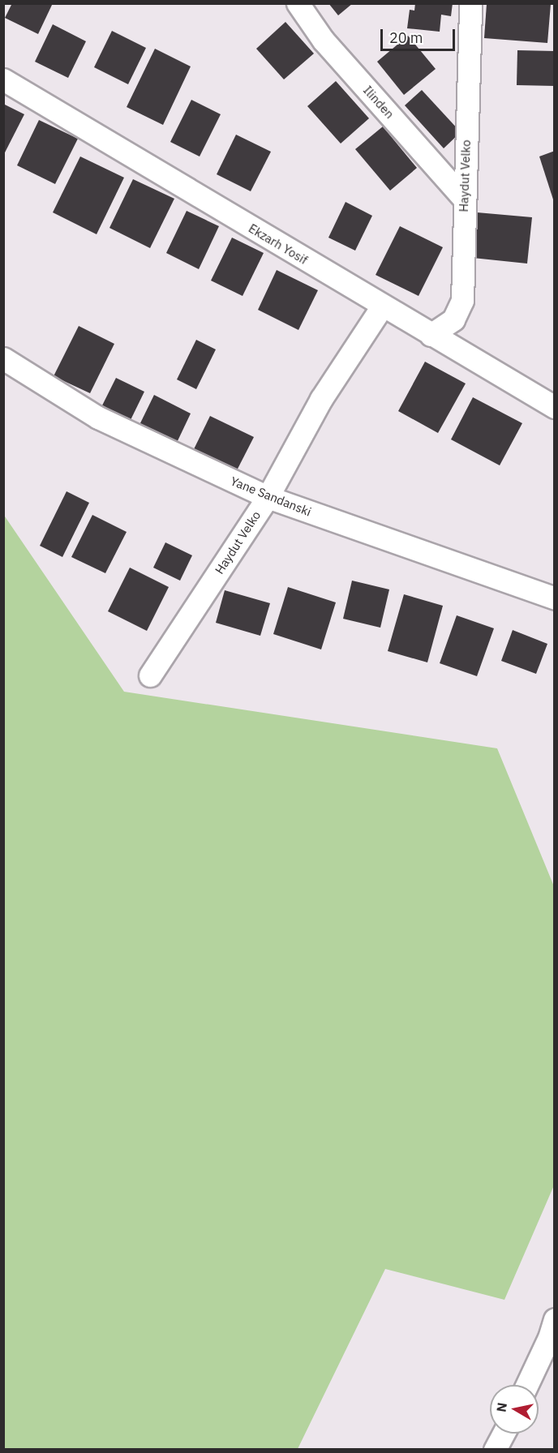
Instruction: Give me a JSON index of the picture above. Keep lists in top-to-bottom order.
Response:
{
  "streets": {
    "street": [
      "Ilinden",
      "Haydut Velko",
      "Ekzarh Yosif",
      "Yane Sandanski"
    ]
  },
  "crossings": [
    ["Ilinden", "Haydut Velko"],
    ["Haydut Velko", "Ekzarh Yosif"],
    ["Haydut Velko", "Yane Sandanski"]
  ],
  "scale_bar": "20 m",
  "north": "left"
}
